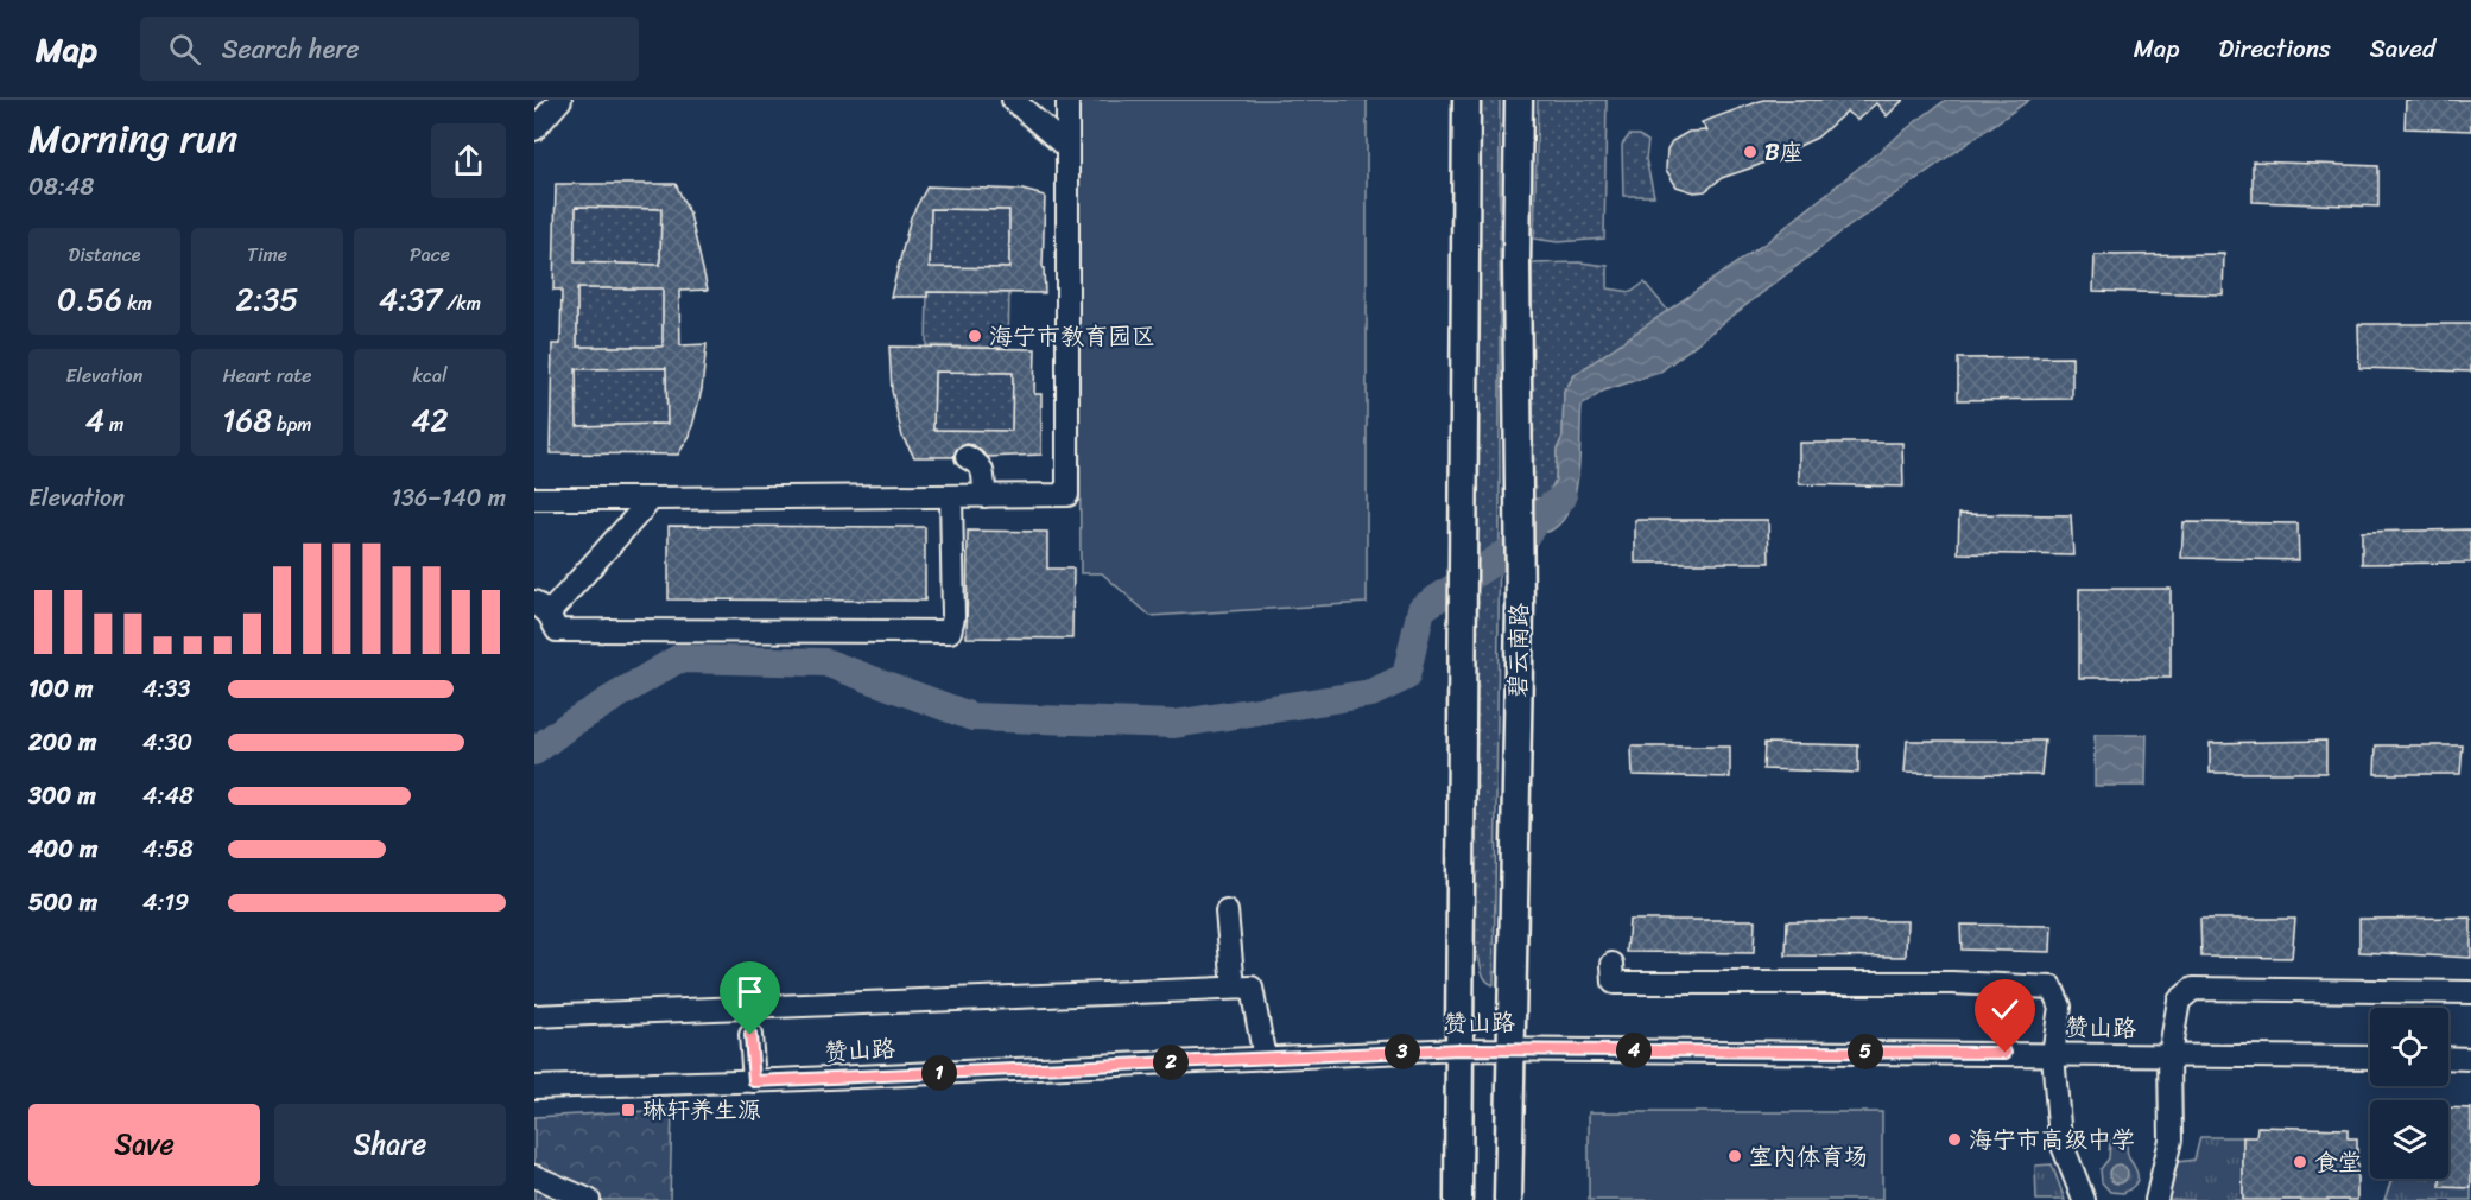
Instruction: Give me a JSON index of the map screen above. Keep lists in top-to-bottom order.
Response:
{
  "streets": {
    "main road": ["碧云南路"],
    "street": ["赞山路"]
  },
  "crossings": [
    ["碧云南路", "赞山路"]
  ],
  "places": {
    "other": [
      "B座",
      "海宁市教育园区",
      "海宁市高级中学",
      "室内体育场",
      "食堂"
    ],
    "transit": ["琳轩养生源"]
  },
  "page": {
    "header": "Map",
    "search": "Search here",
    "nav": ["Map", "Directions", "Saved"],
    "heading": ["Morning run", "08:48"],
    "stats": [
      ["Distance", "0.56 km"],
      ["Time", "2:35"],
      ["Pace", "4:37 /km"],
      ["Elevation", "4 m"],
      ["Heart rate", "168 bpm"],
      ["kcal", "42"]
    ],
    "chart": ["Elevation", "136–140 m"],
    "list": [
      {
        "name": "100 m",
        "note": "4:33"
      },
      {
        "name": "200 m",
        "note": "4:30"
      },
      {
        "name": "300 m",
        "note": "4:48"
      },
      {
        "name": "400 m",
        "note": "4:58"
      },
      {
        "name": "500 m",
        "note": "4:19"
      }
    ],
    "pins": [
      "4",
      "3",
      "5",
      "2",
      "1"
    ],
    "buttons": ["Save", "Share"]
  }
}
